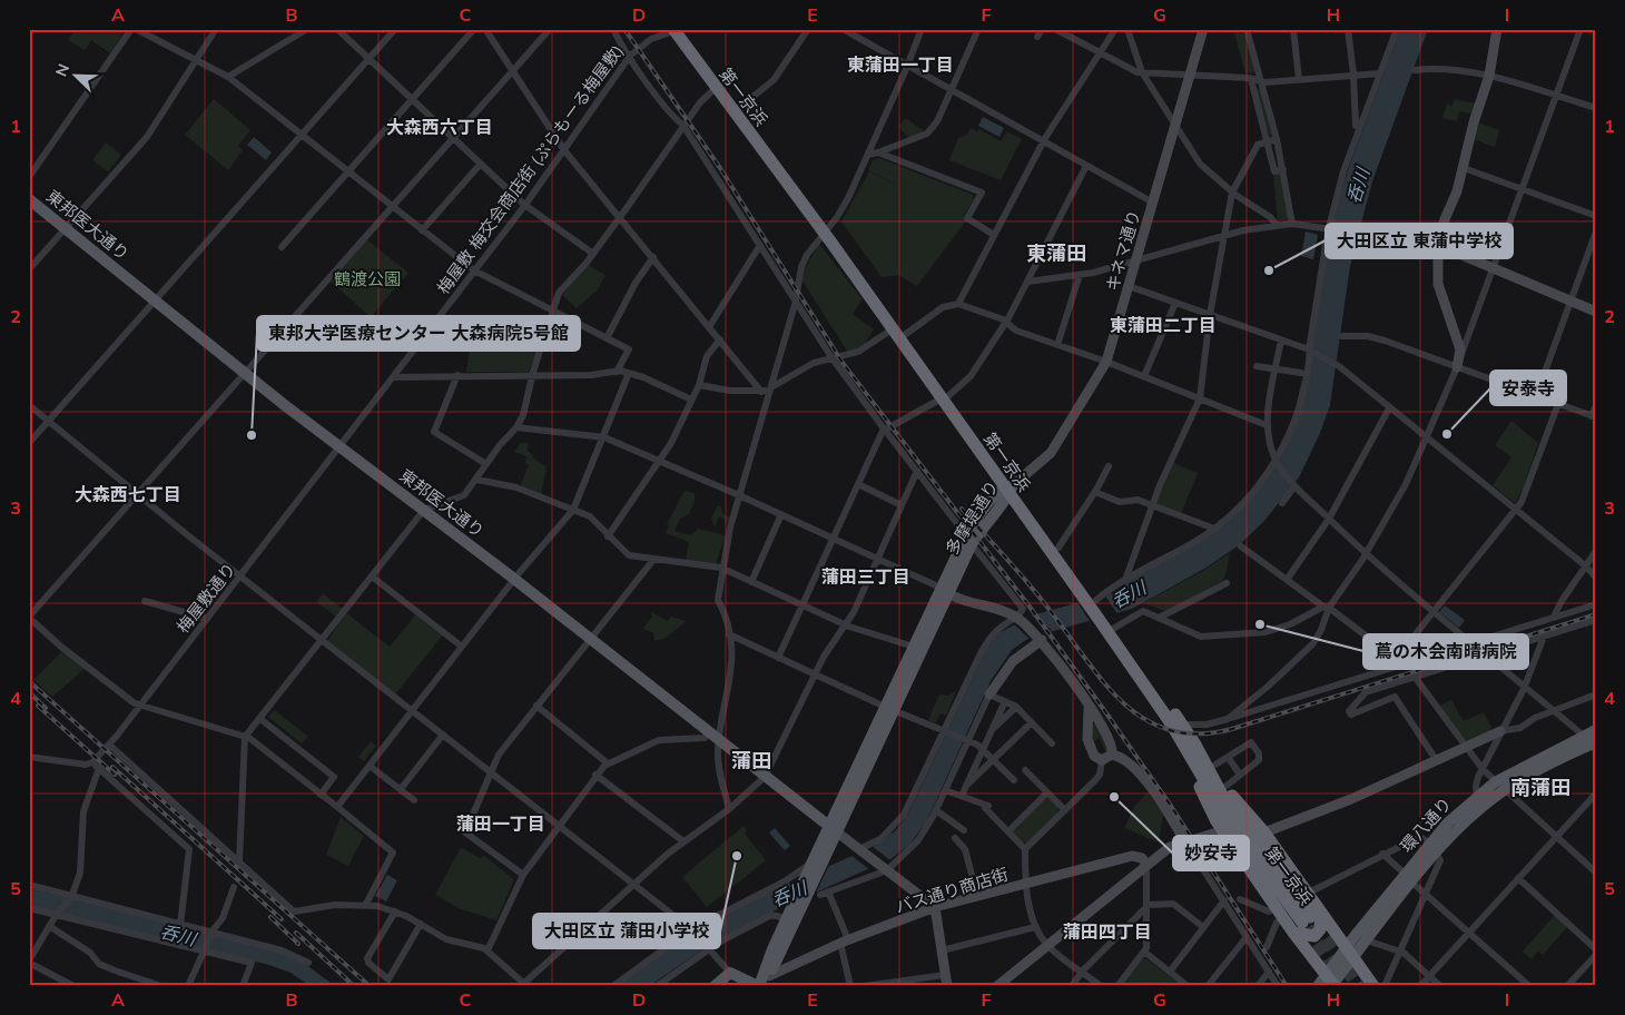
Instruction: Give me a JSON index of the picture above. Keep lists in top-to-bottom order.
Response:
{
  "streets": {
    "highway": ["第一京浜"],
    "main road": ["東邦医大通り", "多摩堤通り", "環八通り"],
    "street": [
      "梅屋敷 梅交会商店街 (ぷらもーる梅屋敷)",
      "キネマ通り",
      "梅屋敷通り",
      "バス通り商店街"
    ]
  },
  "crossings": [
    ["第一京浜", "梅屋敷 梅交会商店街 (ぷらもーる梅屋敷)"],
    ["第一京浜", "キネマ通り"],
    ["第一京浜", "多摩堤通り"],
    ["梅屋敷 梅交会商店街 (ぷらもーる梅屋敷)", "東邦医大通り"],
    ["梅屋敷 梅交会商店街 (ぷらもーる梅屋敷)", "梅屋敷通り"],
    ["東邦医大通り", "多摩堤通り"],
    ["東邦医大通り", "梅屋敷通り"],
    ["キネマ通り", "多摩堤通り"],
    ["多摩堤通り", "バス通り商店街"]
  ],
  "districts": [
    "東蒲田一丁目",
    "大森西六丁目",
    "東蒲田",
    "東蒲田二丁目",
    "大森西七丁目",
    "蒲田三丁目",
    "蒲田",
    "南蒲田",
    "蒲田一丁目",
    "蒲田四丁目"
  ],
  "water": ["呑川"],
  "parks": ["鶴渡公園"],
  "places": [
    "大田区立 東蒲中学校",
    "安泰寺",
    "東邦大学医療センター 大森病院5号館",
    "蔦の木会南晴病院",
    "妙安寺",
    "大田区立 蒲田小学校"
  ],
  "north": "top left",
  "grid": {
    "columns": [
      "A",
      "B",
      "C",
      "D",
      "E",
      "F",
      "G",
      "H",
      "I"
    ],
    "rows": [
      "1",
      "2",
      "3",
      "4",
      "5"
    ]
  }
}
